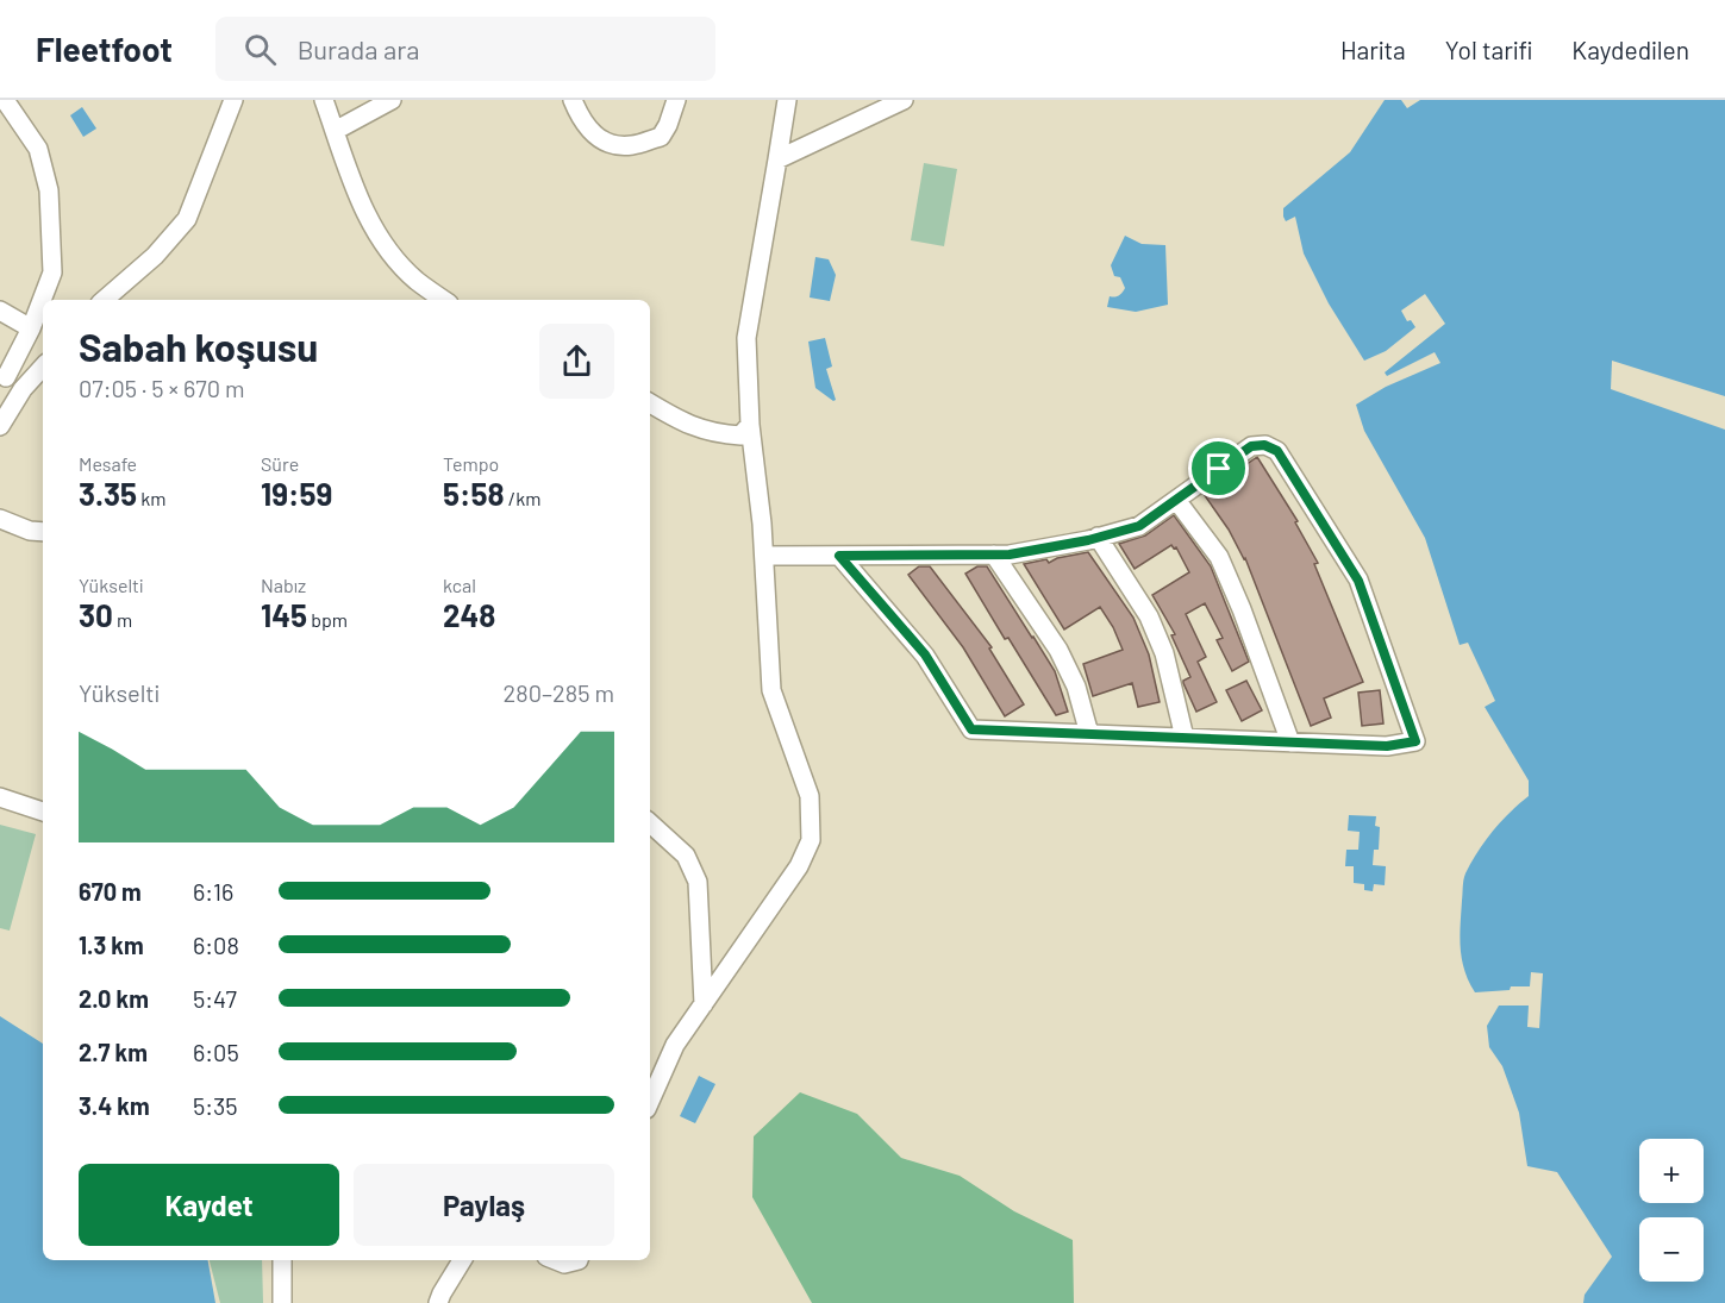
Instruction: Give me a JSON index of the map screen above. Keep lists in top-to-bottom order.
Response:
{
  "page": {
    "header": "Fleetfoot",
    "search": "Burada ara",
    "nav": ["Harita", "Yol tarifi", "Kaydedilen"],
    "heading": ["Sabah koşusu", "07:05 · 5 × 670 m"],
    "stats": [
      ["Mesafe", "3.35 km"],
      ["Süre", "19:59"],
      ["Tempo", "5:58 /km"],
      ["Yükselti", "30 m"],
      ["Nabız", "145 bpm"],
      ["kcal", "248"]
    ],
    "chart": ["Yükselti", "280–285 m"],
    "list": [
      {
        "name": "670 m",
        "note": "6:16"
      },
      {
        "name": "1.3 km",
        "note": "6:08"
      },
      {
        "name": "2.0 km",
        "note": "5:47"
      },
      {
        "name": "2.7 km",
        "note": "6:05"
      },
      {
        "name": "3.4 km",
        "note": "5:35"
      }
    ],
    "map_buttons": ["+", "−"],
    "buttons": ["Kaydet", "Paylaş"]
  }
}
